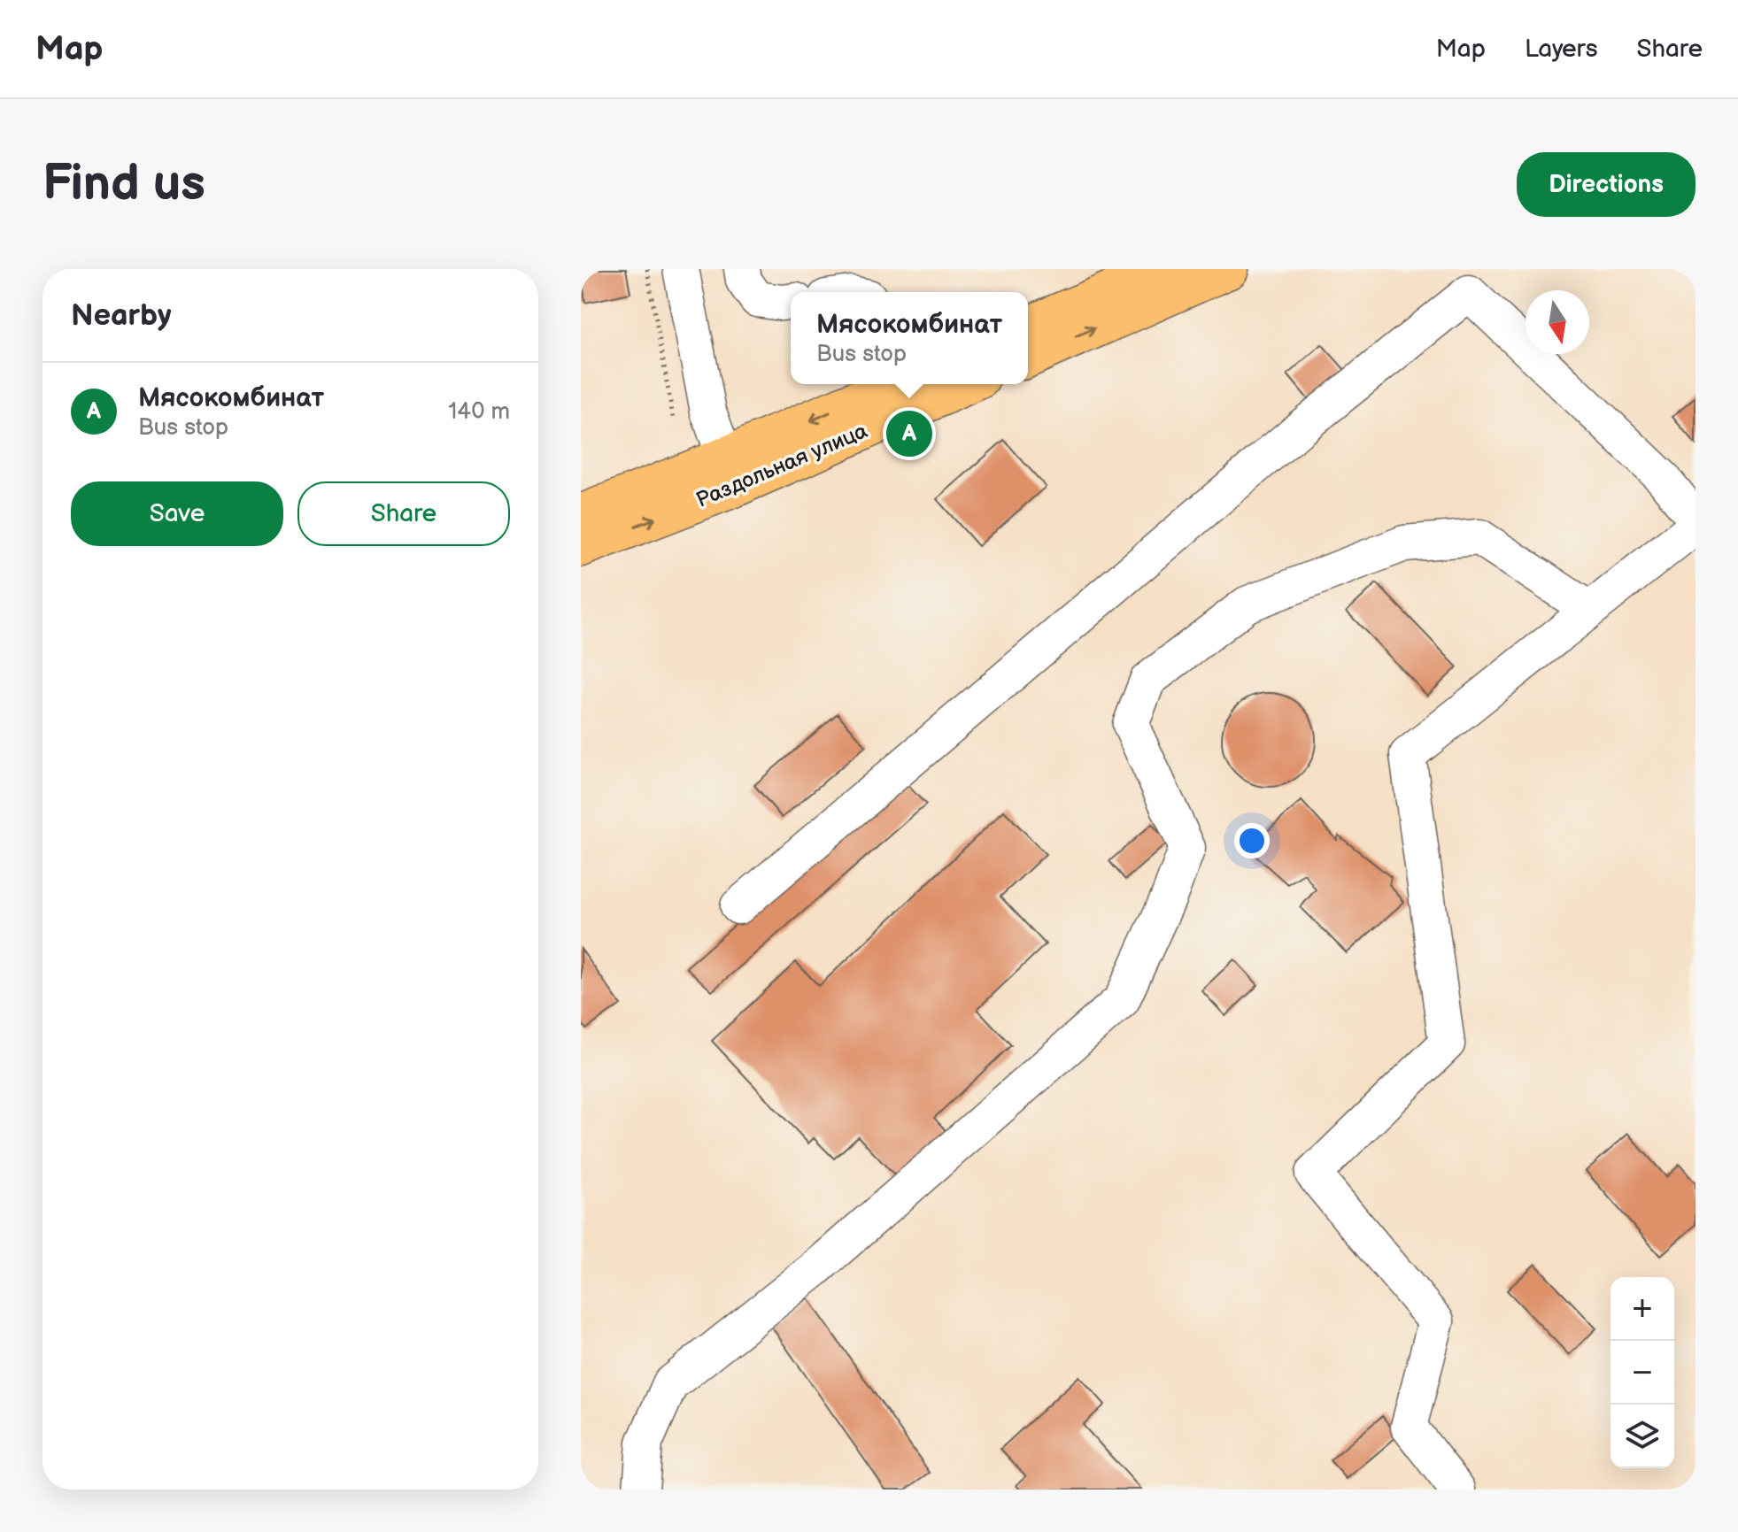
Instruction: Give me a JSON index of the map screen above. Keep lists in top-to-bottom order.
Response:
{
  "streets": {
    "main road": ["Раздольная улица"]
  },
  "north": "bottom",
  "page": {
    "header": "Map",
    "nav": ["Map", "Layers", "Share"],
    "buttons": [
      "Directions",
      ["Save", "Share"]
    ],
    "title": "Find us",
    "heading": "Nearby",
    "popup": ["Мясокомбинат", "Bus stop"],
    "list": [
      {
        "mark": "A",
        "name": "Мясокомбинат",
        "note": "Bus stop",
        "value": "140 m"
      }
    ],
    "pins": "A",
    "map_buttons": ["+", "−"]
  }
}
